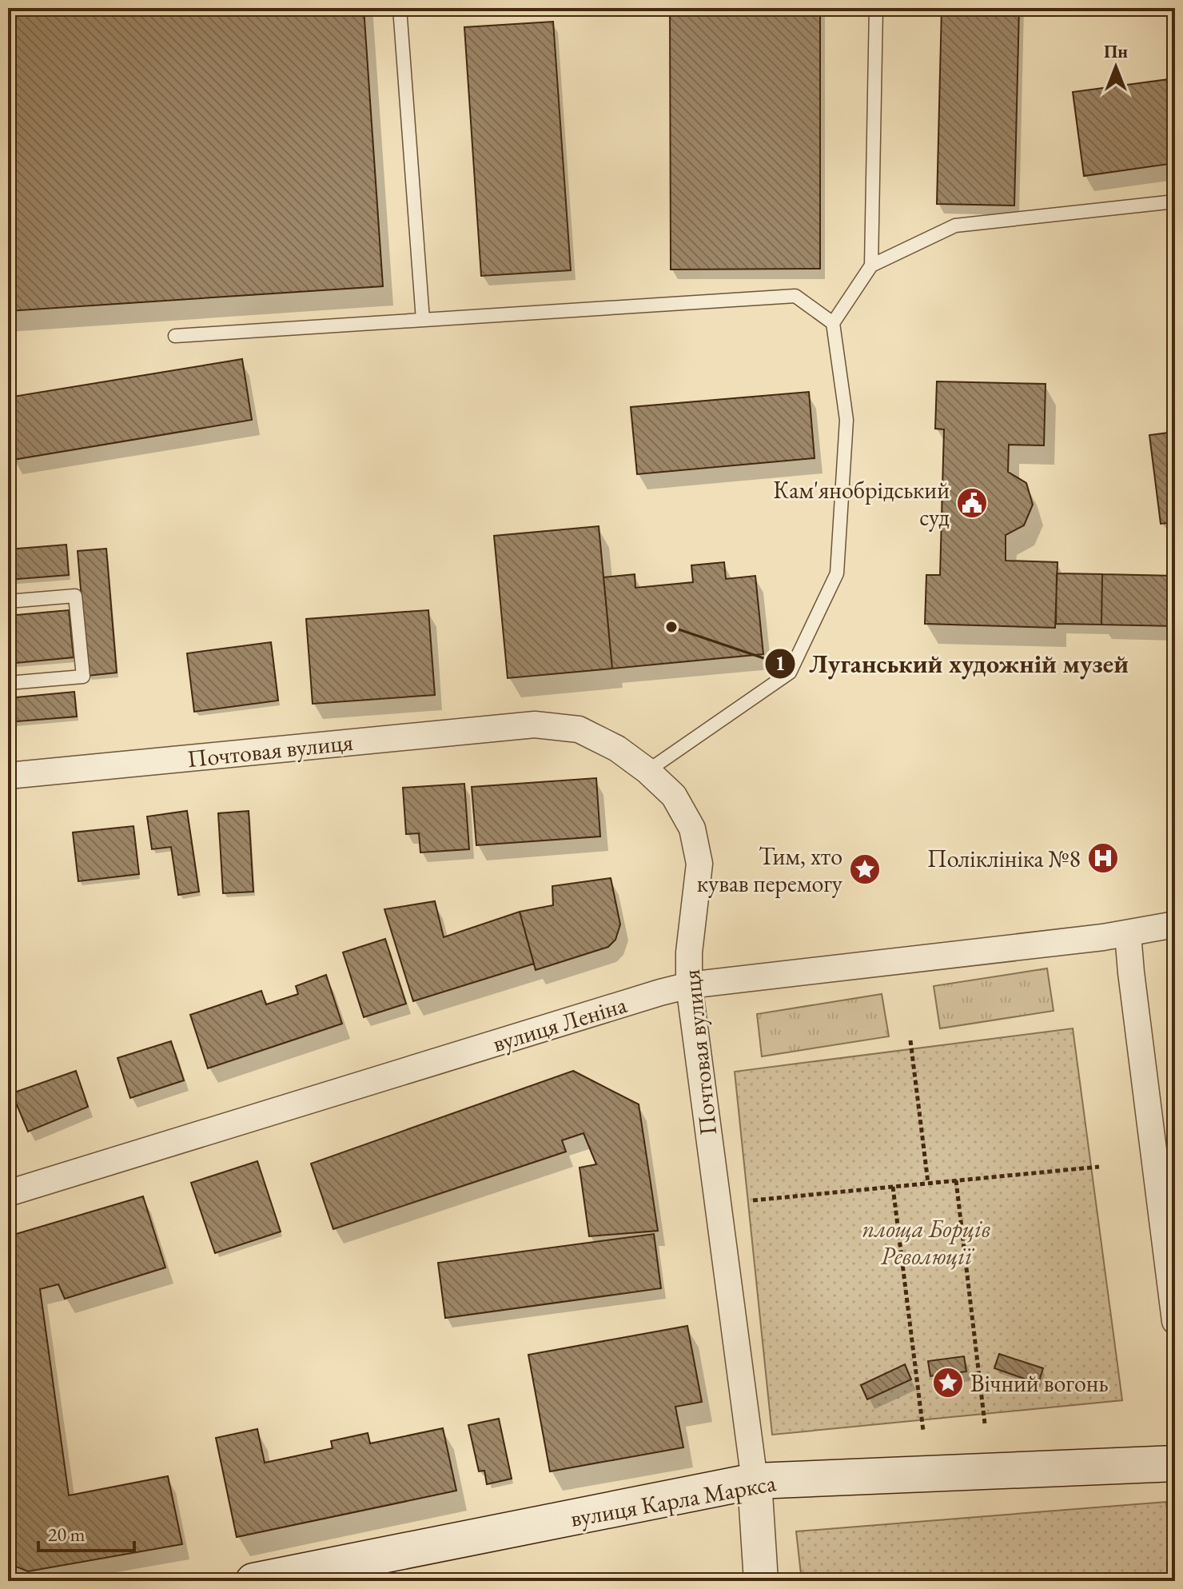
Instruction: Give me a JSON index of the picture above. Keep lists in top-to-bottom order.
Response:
{
  "streets": {
    "main road": ["вулиця Карла Маркса"],
    "street": ["Почтовая вулиця", "вулиця Леніна"]
  },
  "crossings": [
    ["Почтовая вулиця", "вулиця Леніна"],
    ["Почтовая вулиця", "вулиця Карла Маркса"]
  ],
  "parks": ["площа Борців Революції"],
  "places": {
    "public building": ["Кам'янобрідський суд"],
    "other": ["Луганський художній музей"],
    "hospital": ["Поліклініка №8"],
    "place": ["Тим, хто кував перемогу", "Вічний вогонь"]
  },
  "scale_bar": "20 m",
  "north": "top"
}
